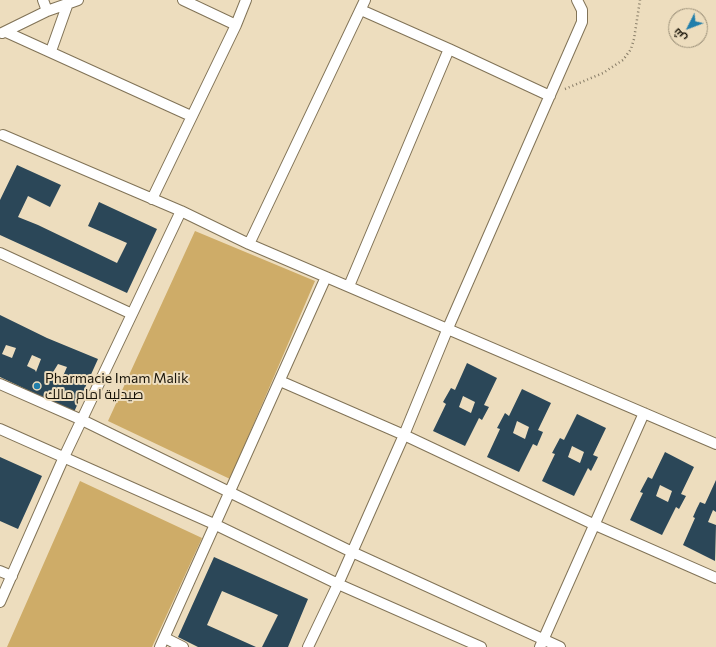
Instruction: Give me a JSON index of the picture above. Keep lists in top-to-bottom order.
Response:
{
  "places": ["Pharmacie Imam Malik صيدلية امام مالك"],
  "north": "bottom left"
}
